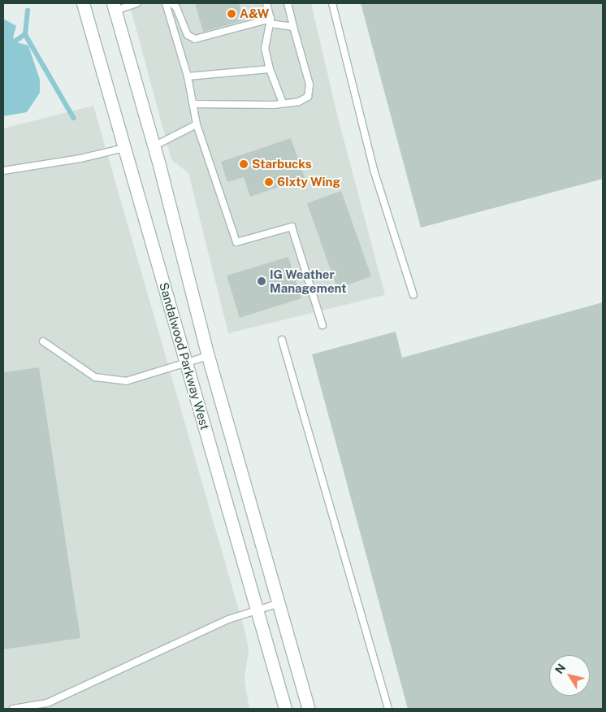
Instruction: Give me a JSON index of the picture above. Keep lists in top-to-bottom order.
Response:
{
  "streets": {
    "main road": ["Sandalwood Parkway West"]
  },
  "places": [
    "A&W",
    "Starbucks",
    "6Ixty Wing",
    "IG Weather Management"
  ],
  "north": "top left"
}
